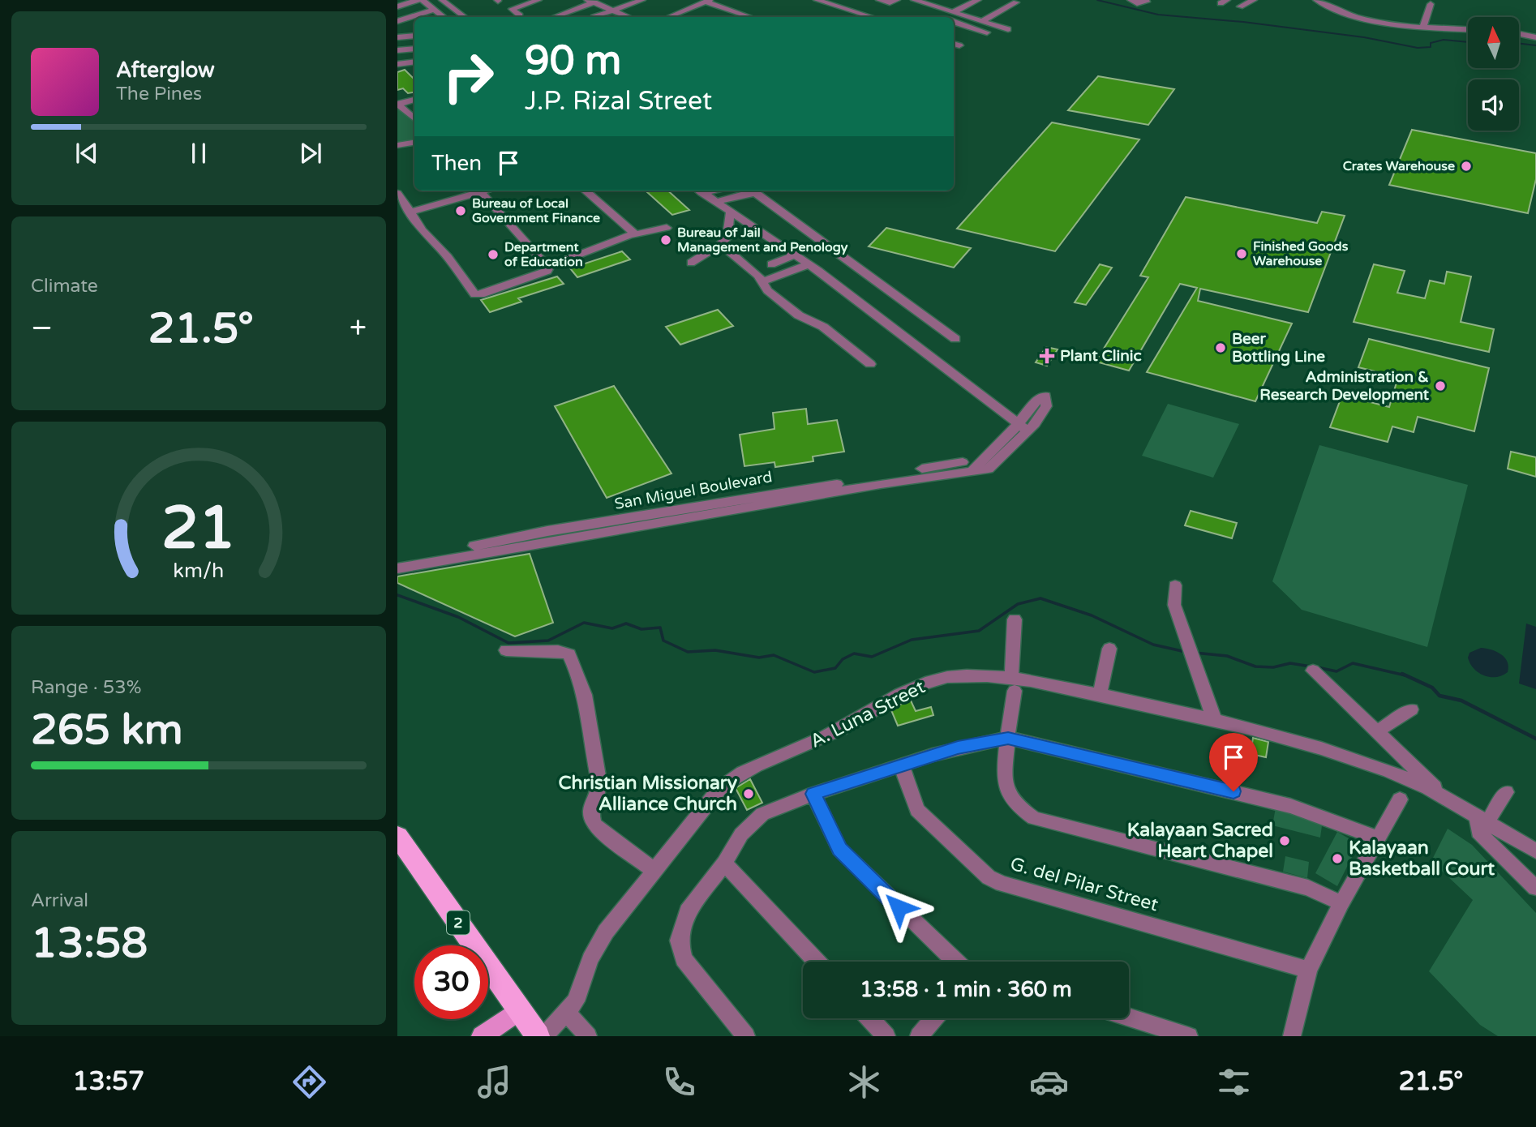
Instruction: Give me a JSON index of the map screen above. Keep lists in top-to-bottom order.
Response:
{
  "streets": {
    "highway": ["2"],
    "street": ["San Miguel Boulevard", "A. Luna Street", "G. del Pilar Street"]
  },
  "places": {
    "other": [
      "Crates Warehouse",
      "Bureau of Local Government Finance",
      "Bureau of Jail Management and Penology",
      "Finished Goods Warehouse",
      "Department of Education",
      "Beer Bottling Line",
      "Administration & Research Development",
      "Christian Missionary Alliance Church",
      "Kalayaan Sacred Heart Chapel",
      "Kalayaan Basketball Court"
    ],
    "health": ["Plant Clinic"]
  },
  "north": "top",
  "page": {
    "turn": ["90 m", "J.P. Rizal Street"],
    "song": ["Afterglow", "The Pines"],
    "then": "Then",
    "tile": [
      "Climate",
      ["Range · 53%", "265 km"],
      ["Arrival", "13:58"]
    ],
    "heat": ["−", "21.5°", "+"],
    "limit": "30",
    "trip": "13:58 · 1 min · 360 m",
    "tabs": ["13:57", "21.5°"],
    "gauge": ["21", "km/h"]
  }
}
